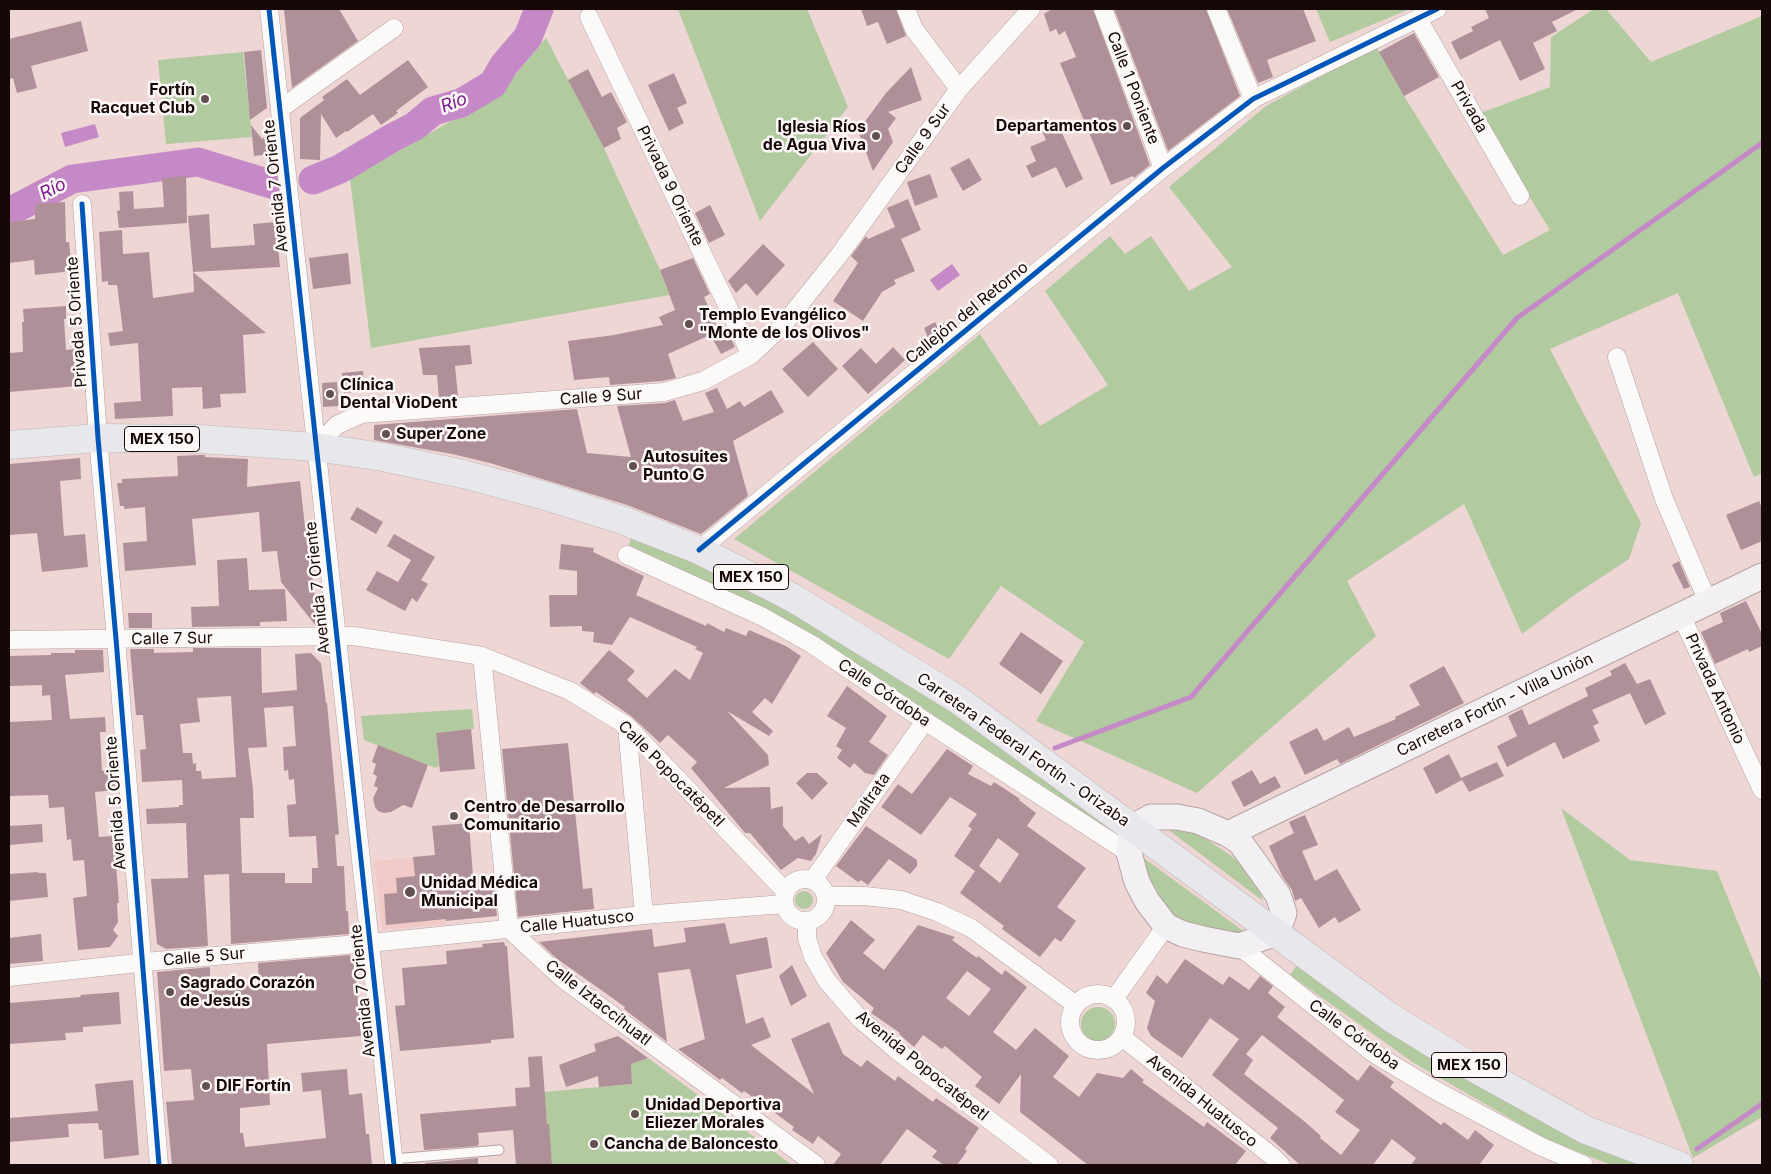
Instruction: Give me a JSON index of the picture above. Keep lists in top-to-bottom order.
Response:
{
  "streets": {
    "main road": ["MEX 150", "Carretera Fortín - Villa Unión", "Carretera Federal Fortín - Orizaba"],
    "street": [
      "Calle 1 Poniente",
      "Privada",
      "Calle 9 Sur",
      "Avenida 7 Oriente",
      "Privada 9 Oriente",
      "Callejón del Retorno",
      "Privada 5 Oriente",
      "Calle 7 Sur",
      "Privada Antonio",
      "Calle Córdoba",
      "Calle Popocatépetl",
      "Maltrata",
      "Avenida 5 Oriente",
      "Calle Huatusco",
      "Calle 5 Sur",
      "Calle Iztaccíhuatl",
      "Avenida Popocatépetl",
      "Avenida Huatusco"
    ]
  },
  "crossings": [
    ["Calle 1 Poniente", "Callejón del Retorno"],
    ["Privada", "Callejón del Retorno"],
    ["Calle 9 Sur", "Avenida 7 Oriente"],
    ["Calle 9 Sur", "Privada 9 Oriente"],
    ["Calle 9 Sur", "MEX 150"],
    ["Calle 9 Sur", "Carretera Federal Fortín - Orizaba"],
    ["Avenida 7 Oriente", "MEX 150"],
    ["Avenida 7 Oriente", "Calle 7 Sur"],
    ["Avenida 7 Oriente", "Carretera Federal Fortín - Orizaba"],
    ["Avenida 7 Oriente", "Calle Popocatépetl"],
    ["Avenida 7 Oriente", "Calle Huatusco"],
    ["Avenida 7 Oriente", "Calle 5 Sur"],
    ["Callejón del Retorno", "Carretera Federal Fortín - Orizaba"],
    ["Privada 5 Oriente", "MEX 150"],
    ["Privada 5 Oriente", "Avenida 5 Oriente"],
    ["MEX 150", "Carretera Federal Fortín - Orizaba"],
    ["MEX 150", "Avenida 5 Oriente"],
    ["Calle 7 Sur", "Calle Popocatépetl"],
    ["Calle 7 Sur", "Avenida 5 Oriente"],
    ["Privada Antonio", "Carretera Fortín - Villa Unión"],
    ["Calle Córdoba", "Maltrata"],
    ["Calle Popocatépetl", "Maltrata"],
    ["Calle Popocatépetl", "Calle Huatusco"],
    ["Calle Popocatépetl", "Avenida Popocatépetl"],
    ["Maltrata", "Calle Huatusco"],
    ["Maltrata", "Avenida Popocatépetl"],
    ["Avenida 5 Oriente", "Calle 5 Sur"],
    ["Calle Huatusco", "Calle 5 Sur"],
    ["Calle Huatusco", "Calle Iztaccíhuatl"],
    ["Calle Huatusco", "Avenida Popocatépetl"]
  ],
  "water": ["Río"],
  "places": [
    "Fortín Racquet Club",
    "Departamentos",
    "Iglesia Ríos de Agua Viva",
    "Templo Evangélico \"Monte de los Olivos\"",
    "Clínica Dental VioDent",
    "Super Zone",
    "Autosuites Punto G",
    "Centro de Desarrollo Comunitario",
    "Unidad Médica Municipal",
    "Sagrado Corazón de Jesús",
    "DIF Fortín",
    "Unidad Deportiva Eliezer Morales",
    "Cancha de Baloncesto"
  ]
}
